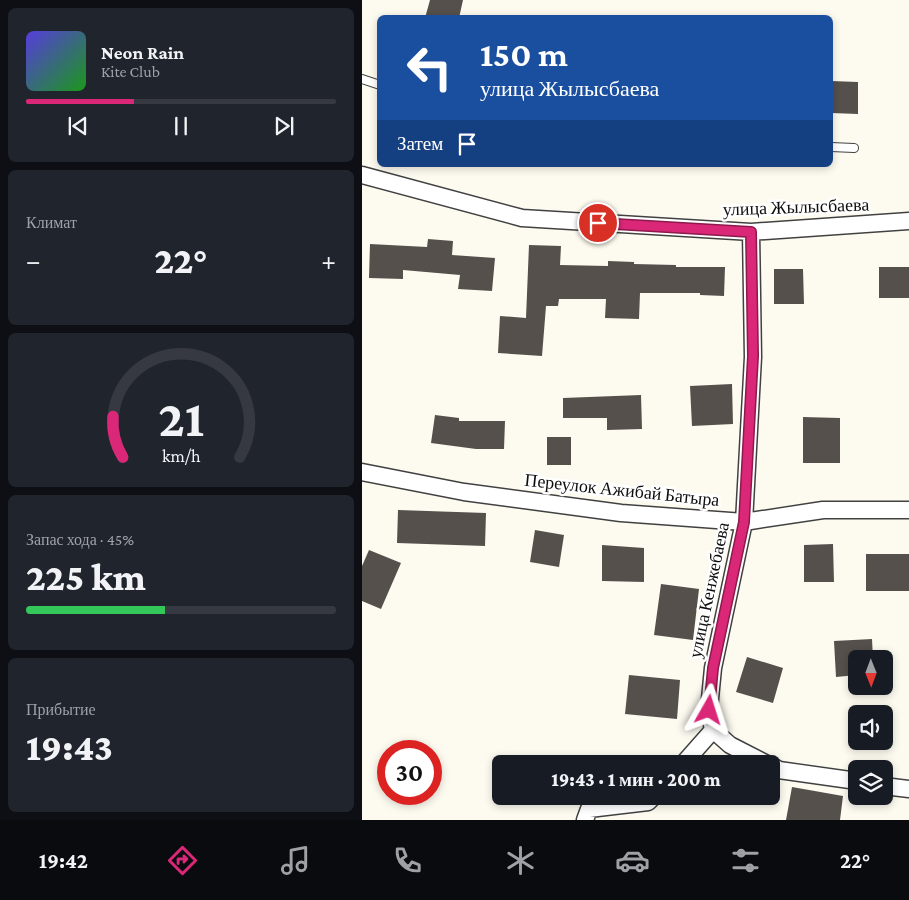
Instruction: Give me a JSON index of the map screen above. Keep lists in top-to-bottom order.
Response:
{
  "streets": {
    "street": ["улица Жылысбаева", "Переулок Ажибай Батыра", "улица Кенжебаева"]
  },
  "crossings": [
    ["улица Жылысбаева", "улица Кенжебаева"],
    ["Переулок Ажибай Батыра", "улица Кенжебаева"]
  ],
  "north": "bottom",
  "page": {
    "turn": ["150 m", "улица Жылысбаева"],
    "song": ["Neon Rain", "Kite Club"],
    "then": "Затем",
    "tile": [
      "Климат",
      ["Запас хода · 45%", "225 km"],
      ["Прибытие", "19:43"]
    ],
    "heat": ["−", "22°", "+"],
    "limit": "30",
    "trip": "19:43 · 1 мин · 200 m",
    "tabs": ["19:42", "22°"],
    "gauge": ["21", "km/h"]
  }
}
